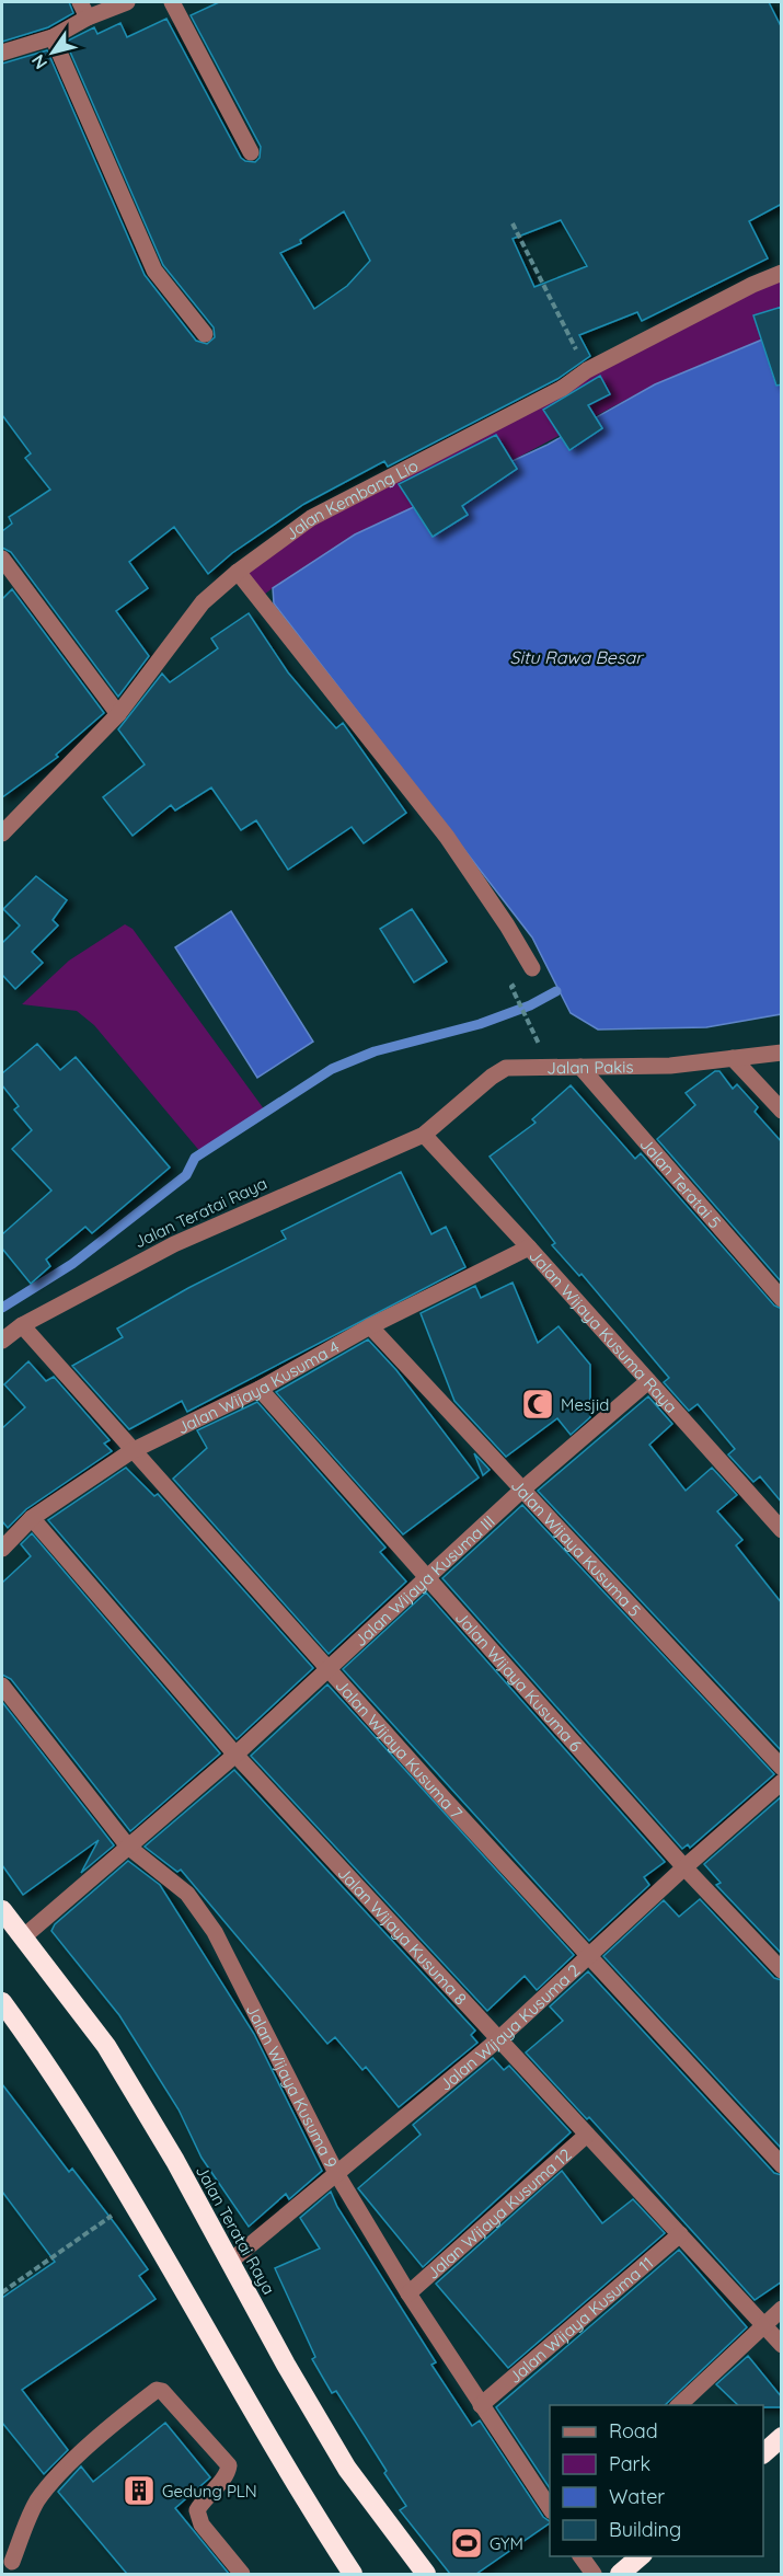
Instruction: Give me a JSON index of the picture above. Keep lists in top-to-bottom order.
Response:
{
  "streets": {
    "highway": ["Jalan Teratai Raya"],
    "street": [
      "Jalan Kembang Lio",
      "Jalan Pakis",
      "Jalan Teratai 5",
      "Jalan Wijaya Kusuma Raya",
      "Jalan Wijaya Kusuma 4",
      "Jalan Wijaya Kusuma 5",
      "Jalan Wijaya Kusuma III",
      "Jalan Wijaya Kusuma 6",
      "Jalan Wijaya Kusuma 7",
      "Jalan Wijaya Kusuma 8",
      "Jalan Wijaya Kusuma 2",
      "Jalan Wijaya Kusuma 9",
      "Jalan Wijaya Kusuma 12",
      "Jalan Wijaya Kusuma 11"
    ]
  },
  "crossings": [
    ["Jalan Pakis", "Jalan Teratai 5"],
    ["Jalan Pakis", "Jalan Teratai Raya"],
    ["Jalan Pakis", "Jalan Wijaya Kusuma Raya"],
    ["Jalan Teratai Raya", "Jalan Wijaya Kusuma Raya"],
    ["Jalan Teratai Raya", "Jalan Wijaya Kusuma III"],
    ["Jalan Teratai Raya", "Jalan Wijaya Kusuma 7"],
    ["Jalan Teratai Raya", "Jalan Wijaya Kusuma 2"],
    ["Jalan Wijaya Kusuma Raya", "Jalan Wijaya Kusuma 4"],
    ["Jalan Wijaya Kusuma Raya", "Jalan Wijaya Kusuma III"],
    ["Jalan Wijaya Kusuma 4", "Jalan Wijaya Kusuma 5"],
    ["Jalan Wijaya Kusuma 4", "Jalan Wijaya Kusuma 6"],
    ["Jalan Wijaya Kusuma 4", "Jalan Wijaya Kusuma 7"],
    ["Jalan Wijaya Kusuma 4", "Jalan Wijaya Kusuma 8"],
    ["Jalan Wijaya Kusuma 5", "Jalan Wijaya Kusuma III"],
    ["Jalan Wijaya Kusuma III", "Jalan Wijaya Kusuma 6"],
    ["Jalan Wijaya Kusuma III", "Jalan Wijaya Kusuma 7"],
    ["Jalan Wijaya Kusuma III", "Jalan Wijaya Kusuma 8"],
    ["Jalan Wijaya Kusuma III", "Jalan Wijaya Kusuma 9"],
    ["Jalan Wijaya Kusuma 6", "Jalan Wijaya Kusuma 2"],
    ["Jalan Wijaya Kusuma 7", "Jalan Wijaya Kusuma 2"],
    ["Jalan Wijaya Kusuma 8", "Jalan Wijaya Kusuma 2"],
    ["Jalan Wijaya Kusuma 8", "Jalan Wijaya Kusuma 12"],
    ["Jalan Wijaya Kusuma 8", "Jalan Wijaya Kusuma 11"],
    ["Jalan Wijaya Kusuma 2", "Jalan Wijaya Kusuma 9"],
    ["Jalan Wijaya Kusuma 9", "Jalan Wijaya Kusuma 12"],
    ["Jalan Wijaya Kusuma 9", "Jalan Wijaya Kusuma 11"]
  ],
  "water": ["Situ Rawa Besar"],
  "places": {
    "mosque": ["Mesjid"],
    "building": ["Gedung PLN"],
    "sports": ["GYM"]
  },
  "legend": [
    "Road",
    "Park",
    "Water",
    "Building"
  ],
  "north": "bottom left"
}
